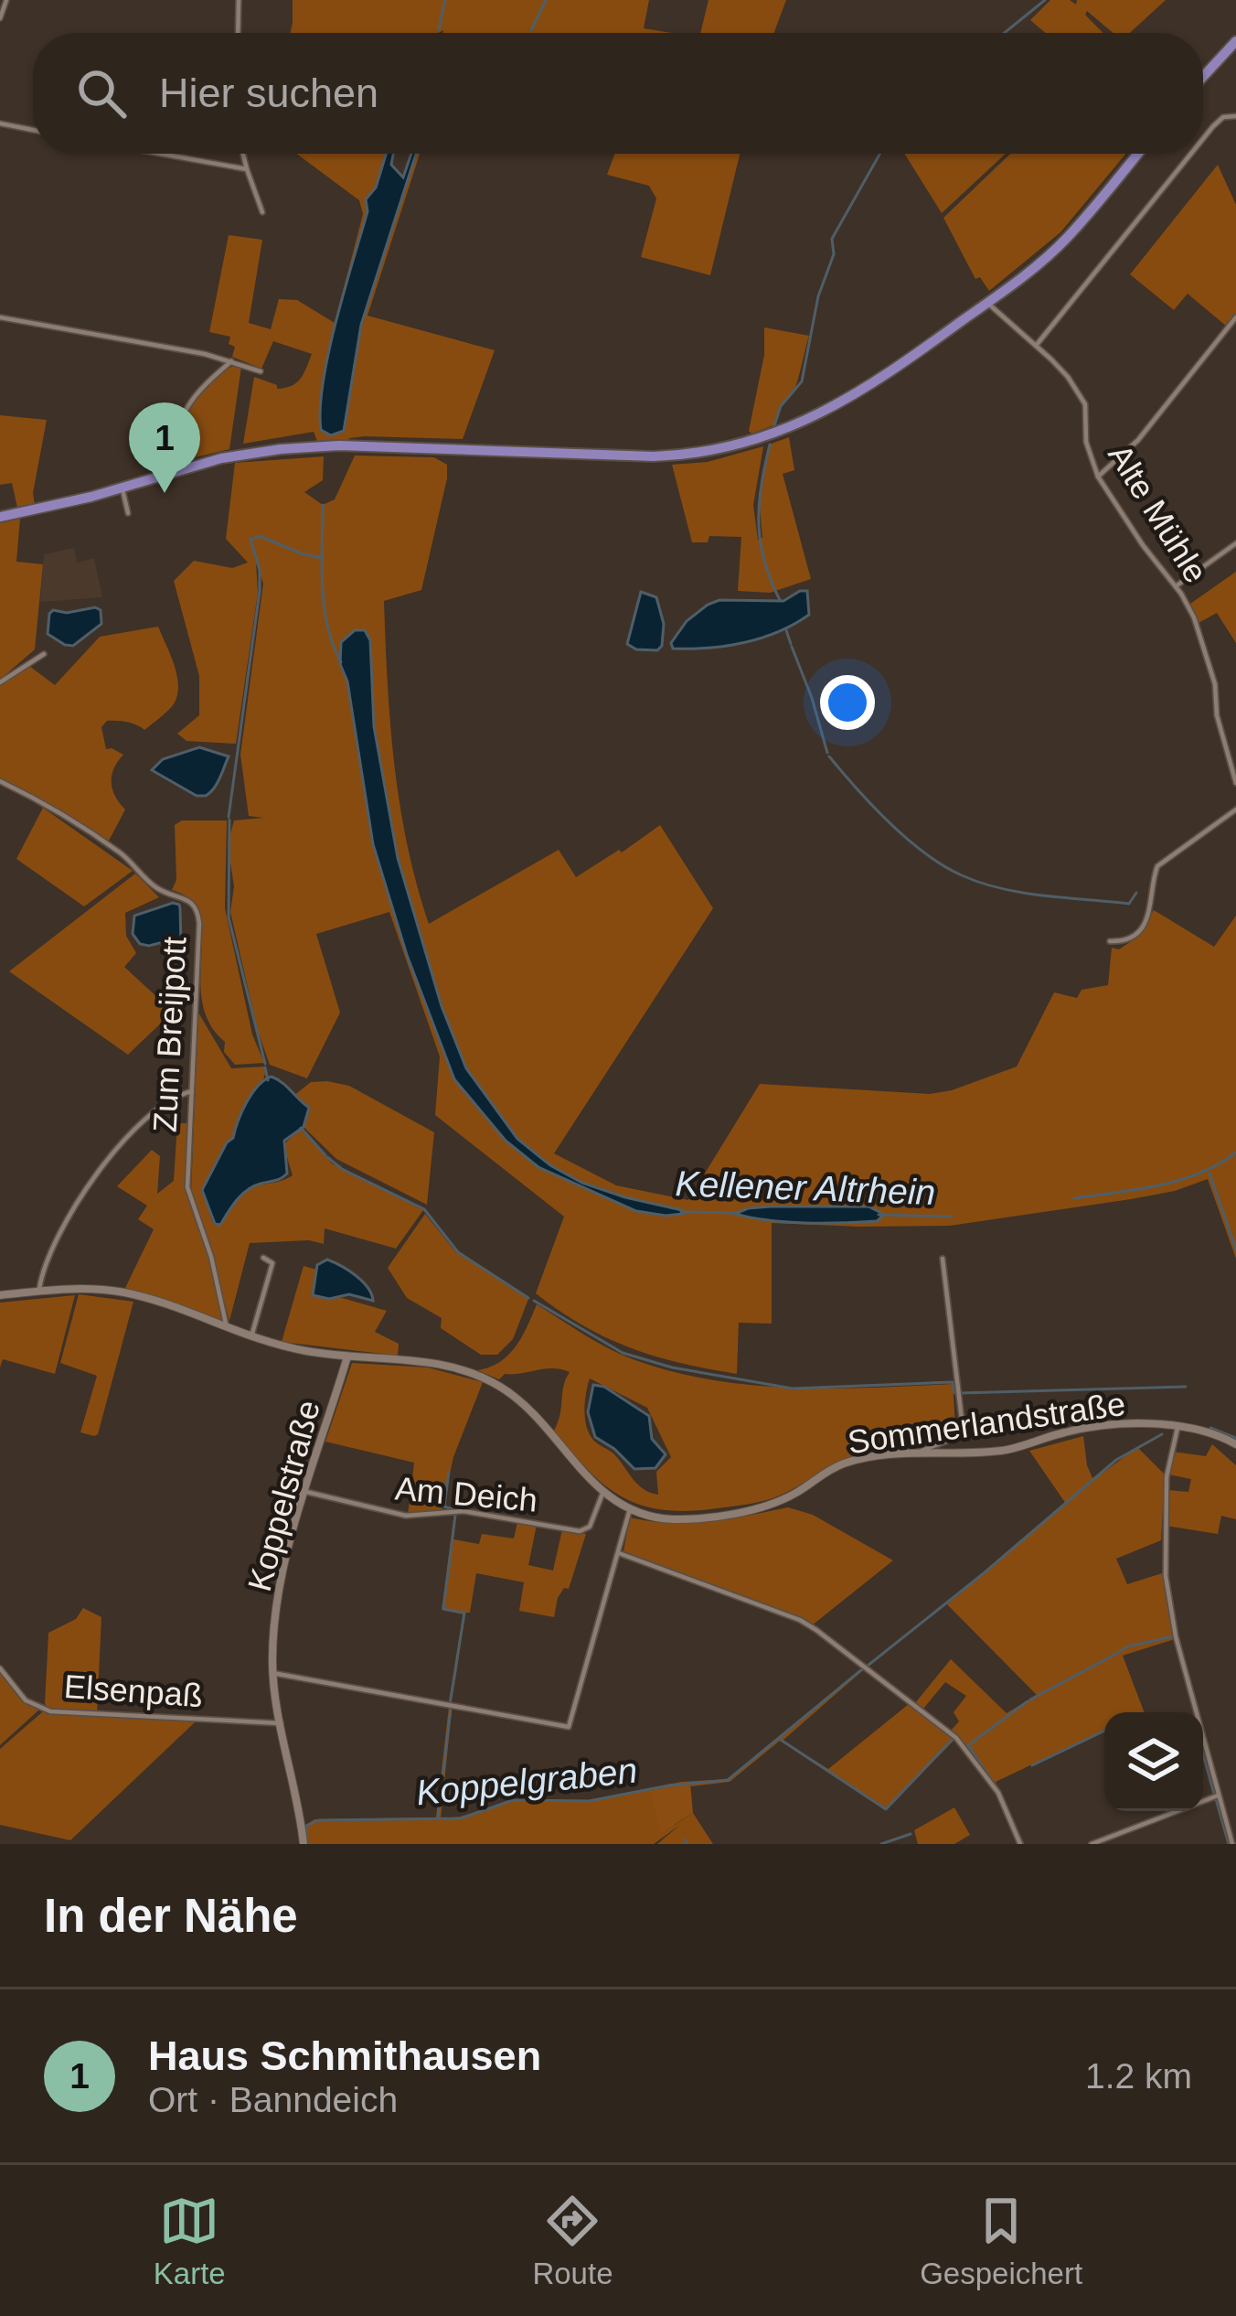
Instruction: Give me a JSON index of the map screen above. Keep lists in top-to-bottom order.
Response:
{
  "streets": {
    "street": [
      "Alte Mühle",
      "Zum Breijpott",
      "Sommerlandstraße",
      "Am Deich",
      "Koppelstraße",
      "Elsenpaß"
    ]
  },
  "crossings": [
    ["Zum Breijpott", "Sommerlandstraße"],
    ["Sommerlandstraße", "Am Deich"],
    ["Sommerlandstraße", "Koppelstraße"],
    ["Am Deich", "Koppelstraße"],
    ["Koppelstraße", "Elsenpaß"]
  ],
  "water": ["Kellener Altrhein", "Koppelgraben"],
  "page": {
    "search": "Hier suchen",
    "pins": "1",
    "heading": "In der Nähe",
    "list": [
      {
        "mark": "1",
        "name": "Haus Schmithausen",
        "note": "Ort · Banndeich",
        "value": "1.2 km"
      }
    ],
    "nav": ["Karte", "Route", "Gespeichert"]
  }
}
